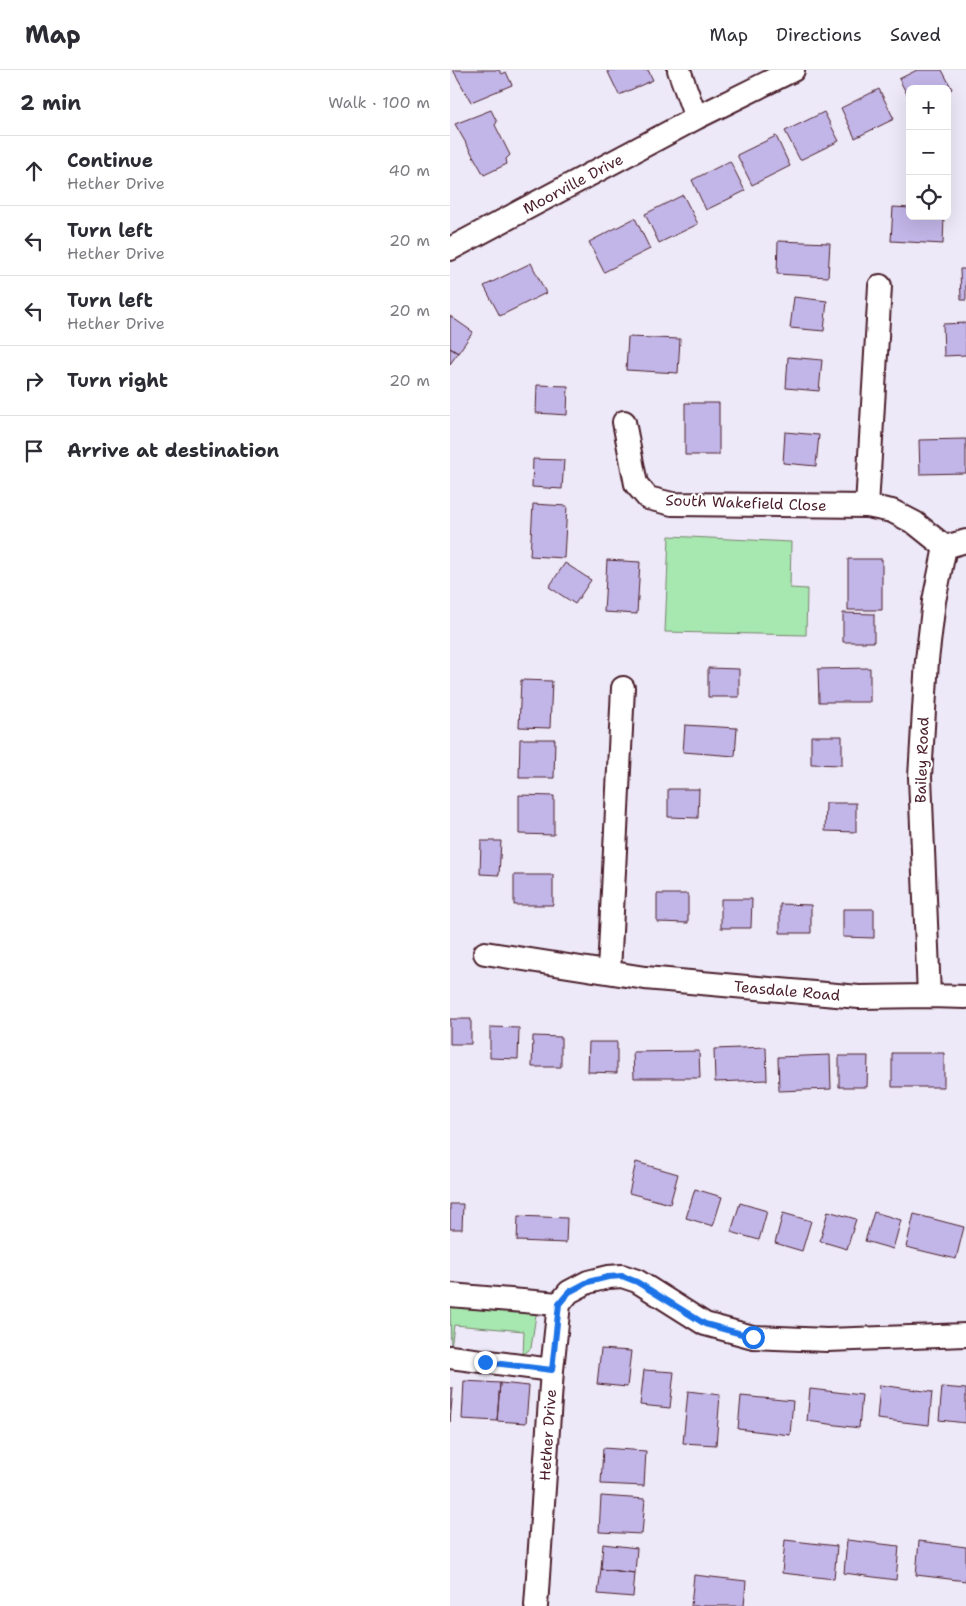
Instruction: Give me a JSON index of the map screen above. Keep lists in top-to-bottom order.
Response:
{
  "streets": {
    "street": [
      "Moorville Drive",
      "South Wakefield Close",
      "Bailey Road",
      "Teasdale Road",
      "Hether Drive"
    ]
  },
  "crossings": [
    ["South Wakefield Close", "Bailey Road"],
    ["Bailey Road", "Teasdale Road"]
  ],
  "page": {
    "header": "Map",
    "nav": ["Map", "Directions", "Saved"],
    "heading": ["2 min", "Walk · 100 m"],
    "map_buttons": ["+", "−"],
    "list": [
      ["Continue", "Hether Drive", "40 m"],
      ["Turn left", "Hether Drive", "20 m"],
      ["Turn left", "Hether Drive", "20 m"],
      ["Turn right", "20 m"],
      "Arrive at destination"
    ]
  }
}
